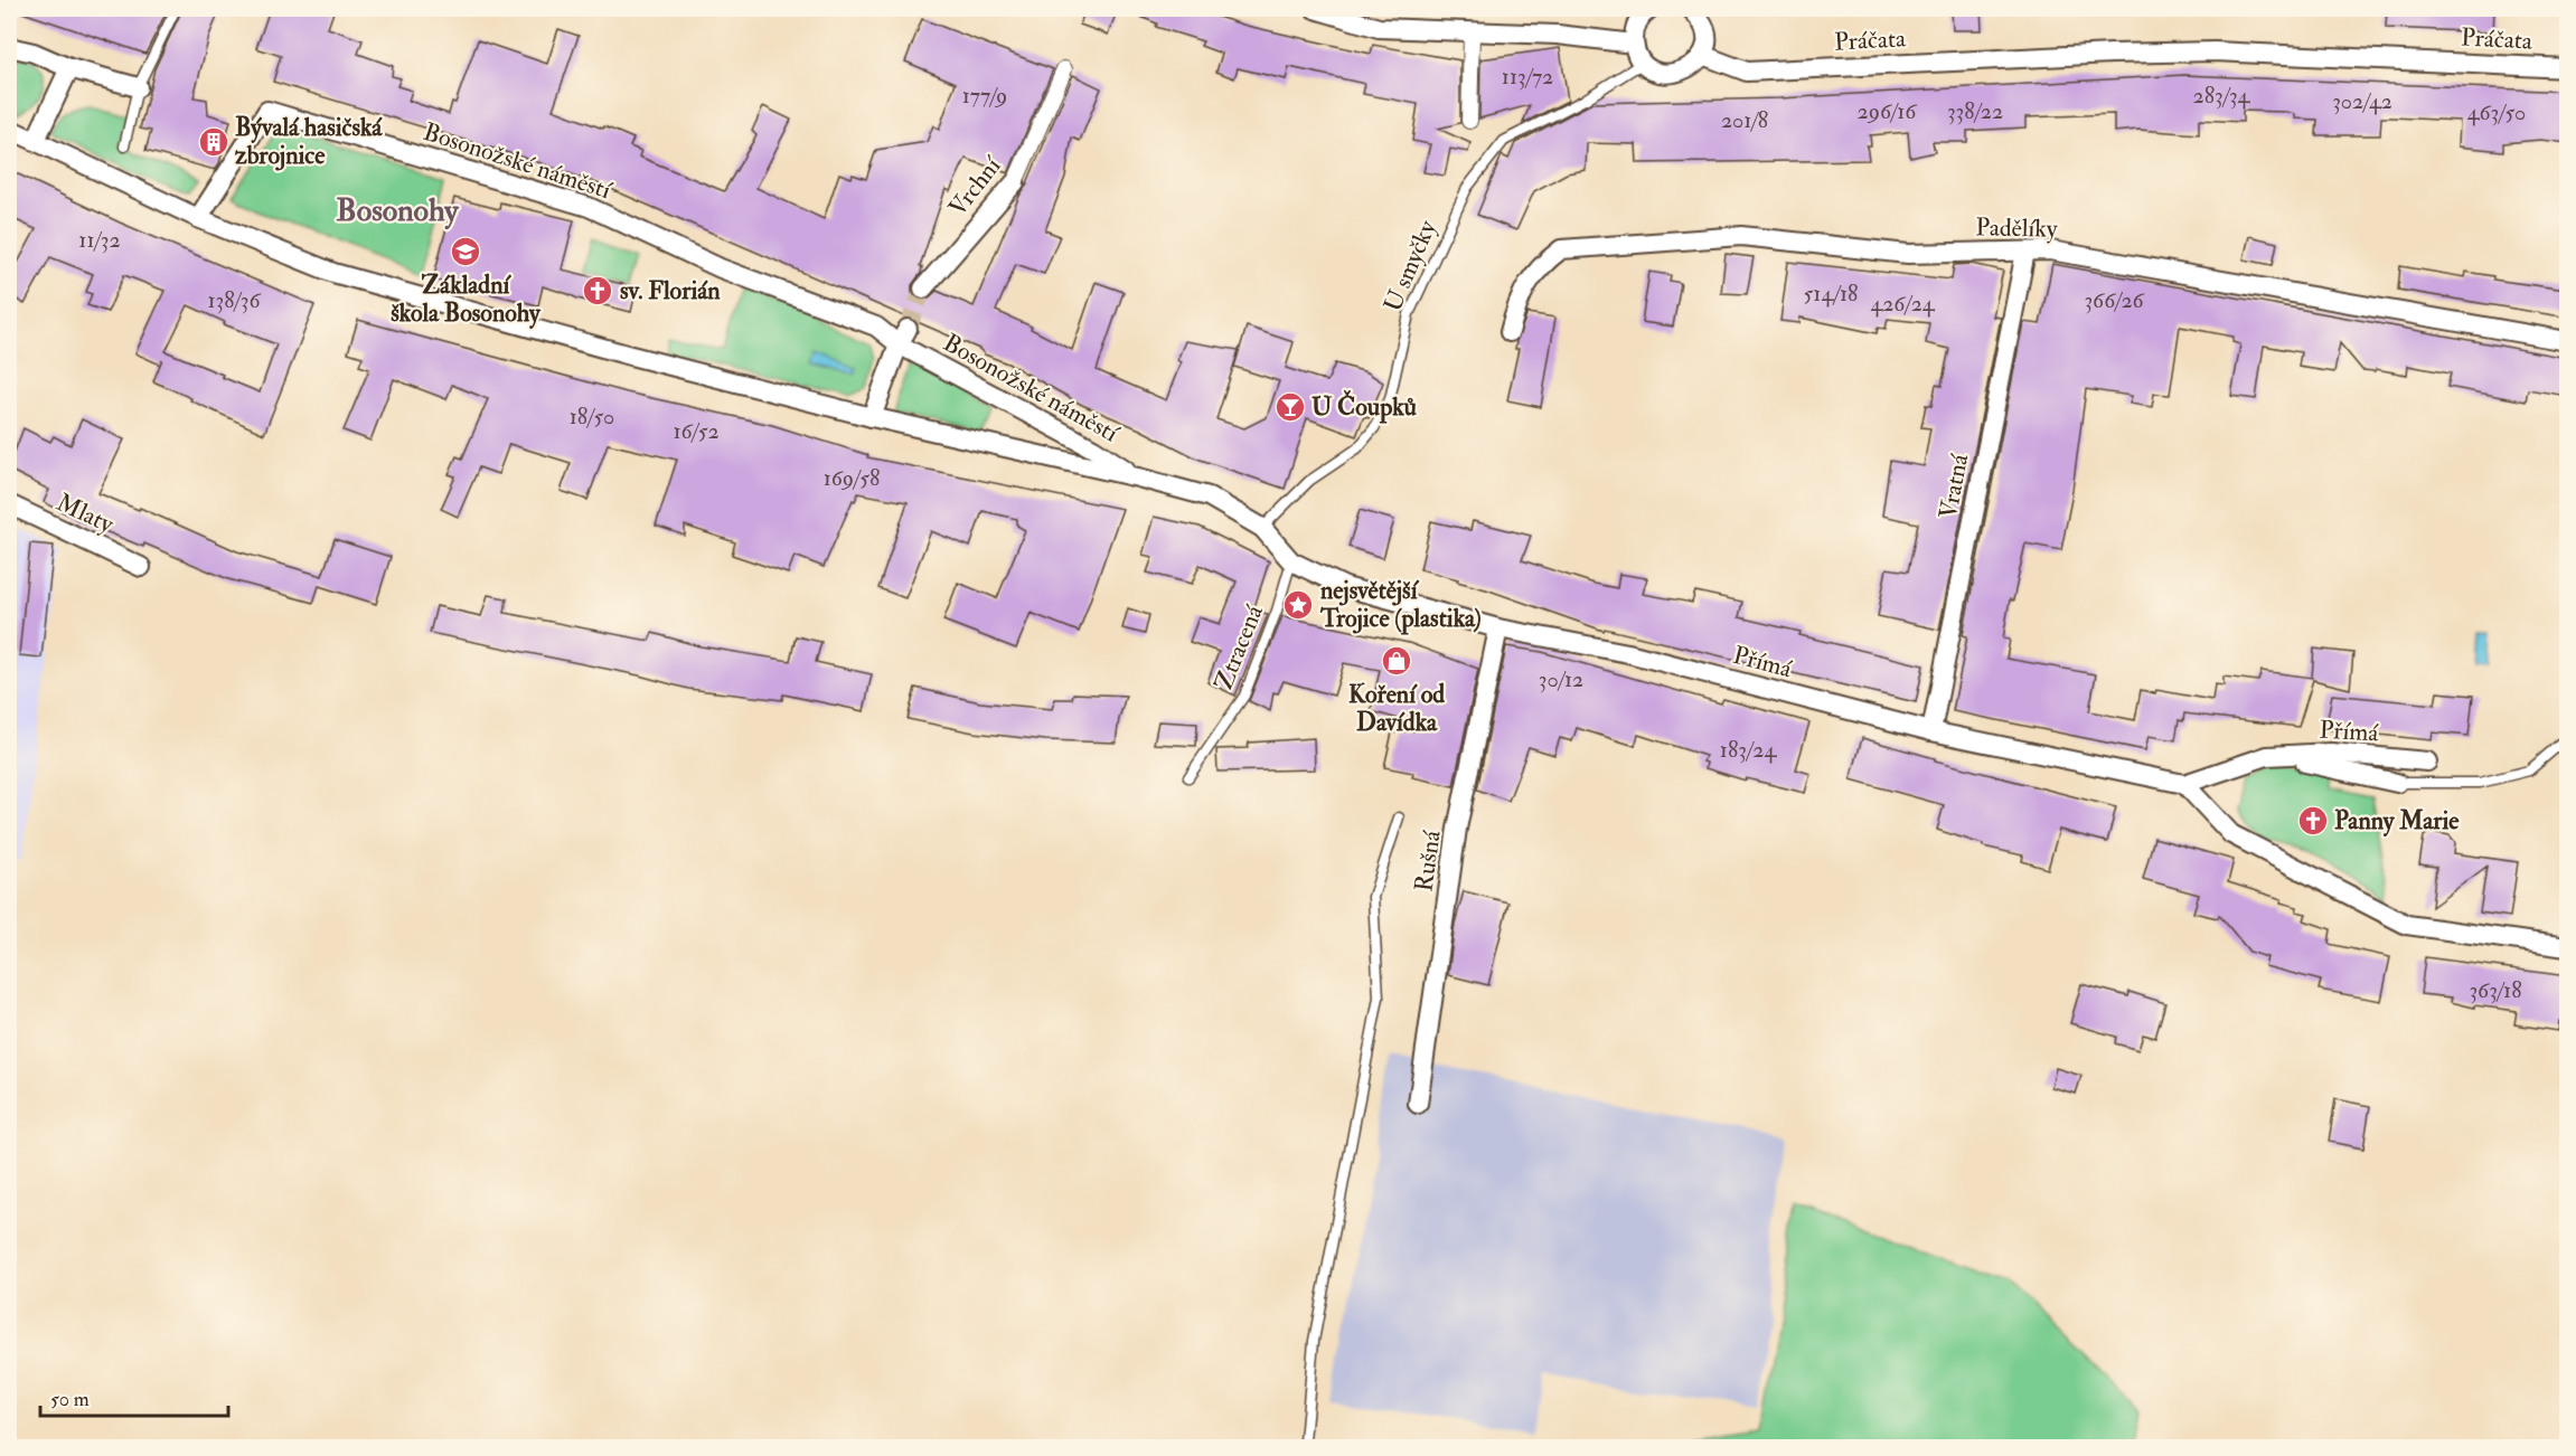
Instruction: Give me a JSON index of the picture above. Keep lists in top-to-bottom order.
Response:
{
  "streets": {
    "street": [
      "Práčata",
      "Bosonožské náměstí",
      "Vrchní",
      "Padělíky",
      "Vratná",
      "Mlaty",
      "Přímá",
      "Rušná"
    ],
    "lane": ["U smyčky", "Ztracená"]
  },
  "crossings": [
    ["Bosonožské náměstí", "U smyčky"],
    ["Bosonožské náměstí", "Přímá"],
    ["Padělíky", "Vratná"],
    ["U smyčky", "Přímá"],
    ["Vratná", "Přímá"],
    ["Ztracená", "Přímá"],
    ["Přímá", "Rušná"]
  ],
  "districts": ["Bosonohy"],
  "places": {
    "building": ["Bývalá hasičská zbrojnice"],
    "school or university": ["Základní škola Bosonohy"],
    "church": ["sv. Florián", "Panny Marie"],
    "bar": ["U Čoupků"],
    "place": ["nejsvětější Trojice (plastika)"],
    "shop": ["Koření od Davídka"]
  },
  "house_numbers": [
    "113/72",
    "177/9",
    "283/34",
    "302/42",
    "296/16",
    "338/22",
    "463/50",
    "201/8",
    "11/32",
    "514/18",
    "138/36",
    "366/26",
    "426/24",
    "18/50",
    "16/52",
    "169/58",
    "30/12",
    "183/24",
    "363/18"
  ],
  "scale_bar": "50 m"
}
